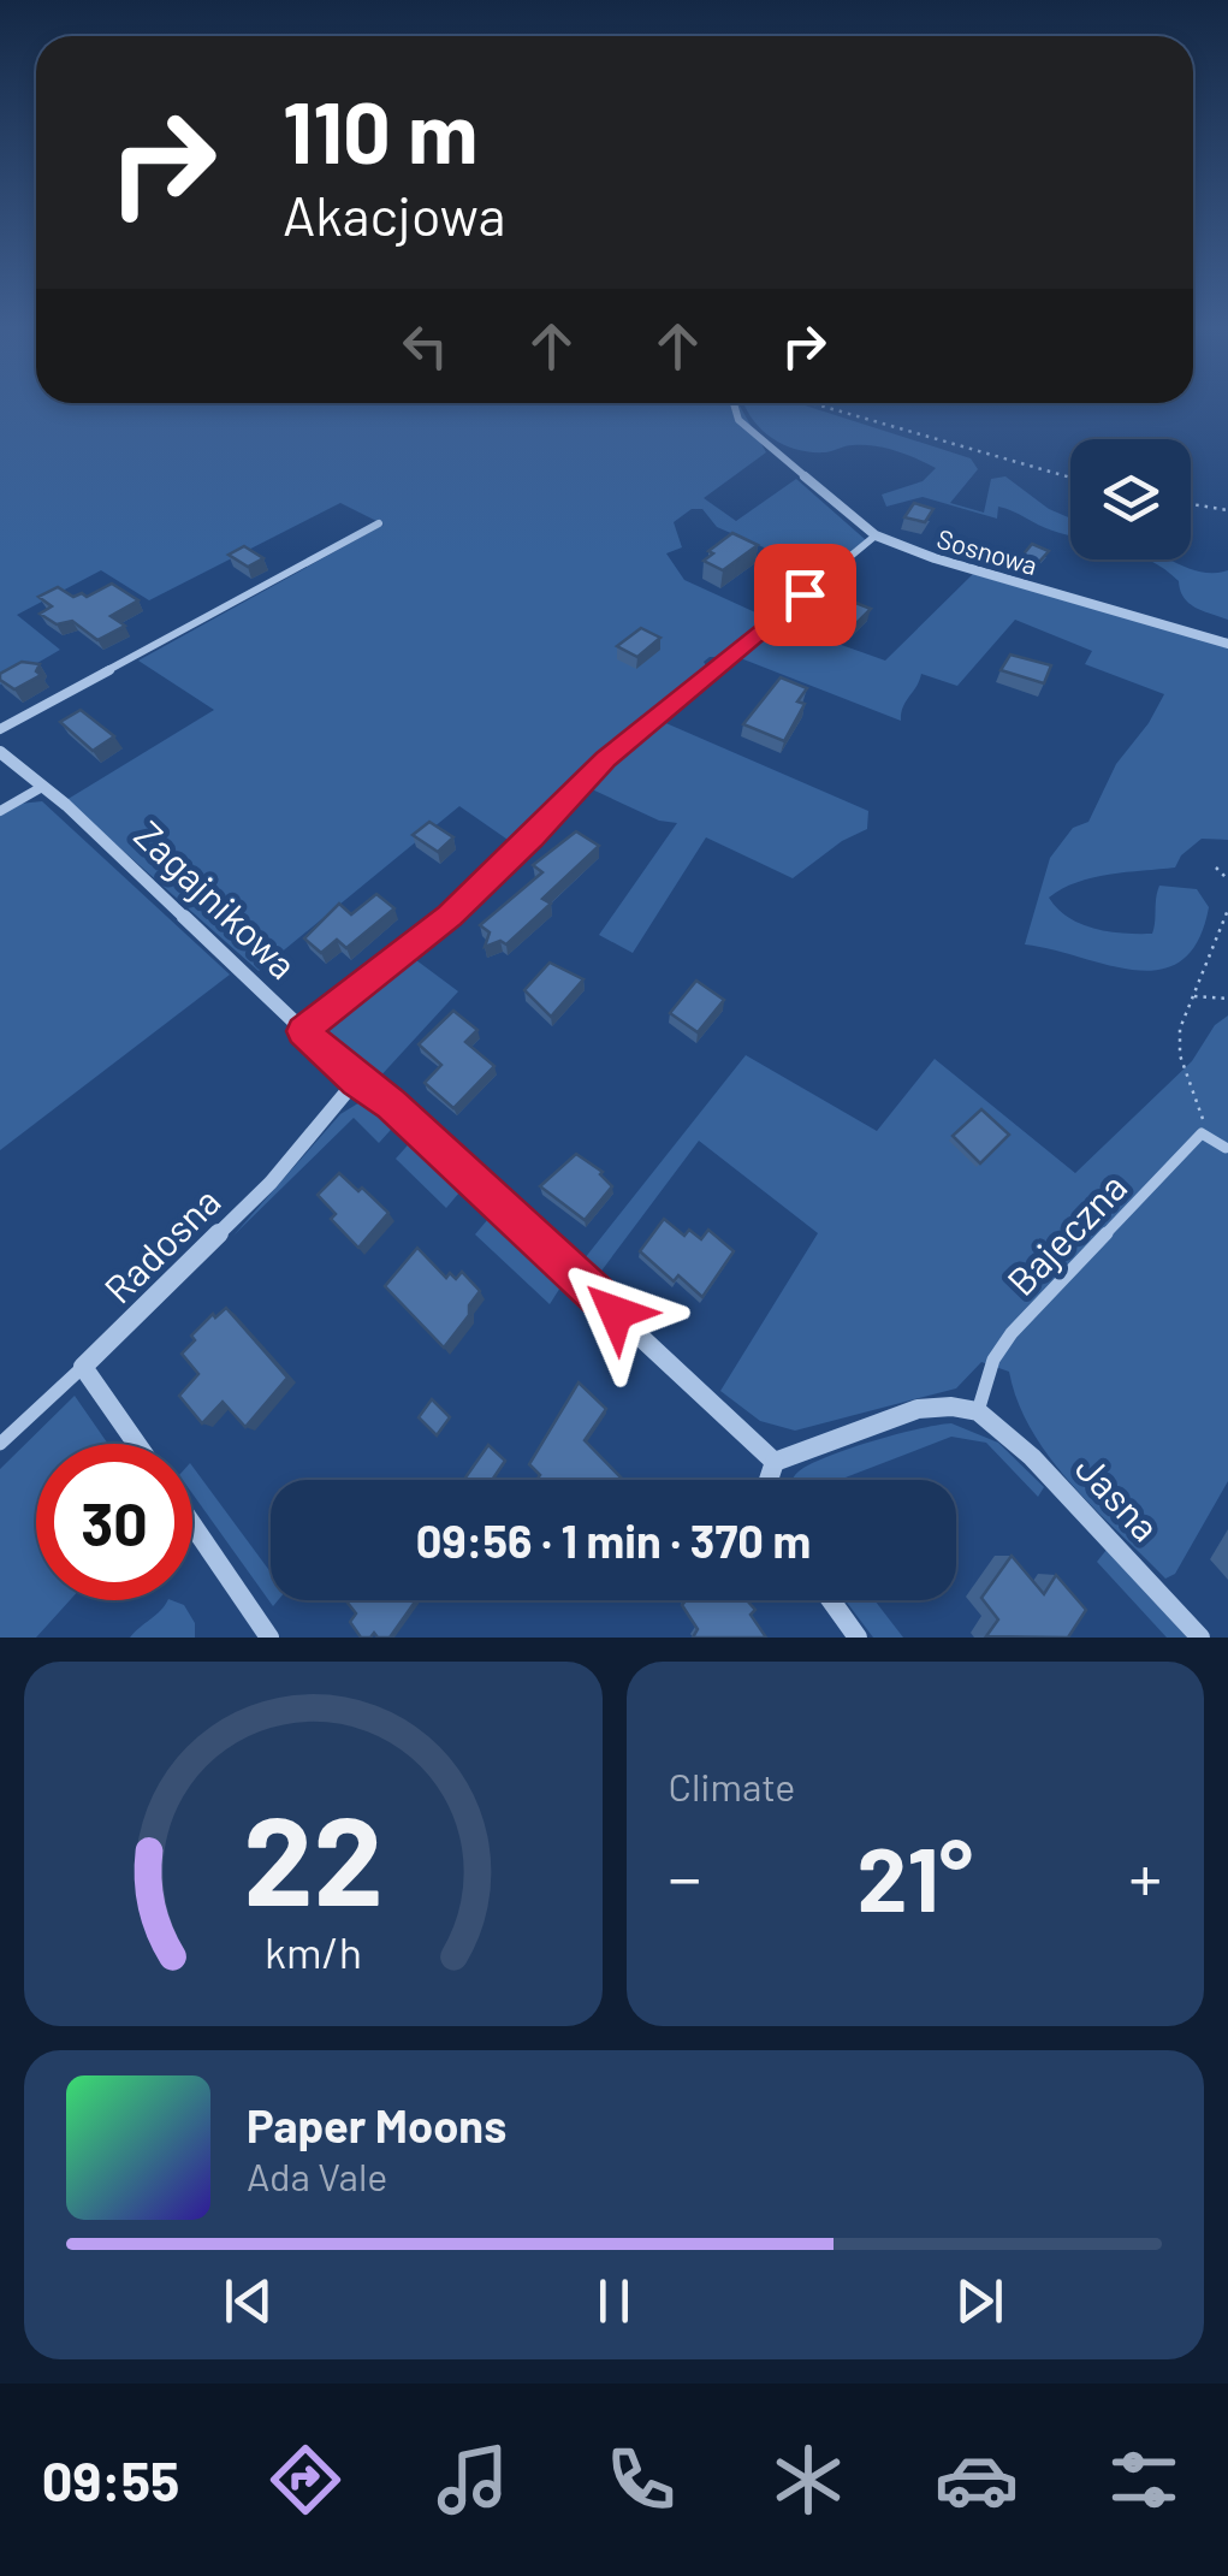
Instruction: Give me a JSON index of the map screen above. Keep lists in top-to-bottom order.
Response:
{
  "streets": {
    "street": [
      "Sosnowa",
      "Zagajnikowa",
      "Radosna",
      "Jasna"
    ],
    "lane": ["Bajeczna"]
  },
  "crossings": [
    ["Zagajnikowa", "Radosna"],
    ["Bajeczna", "Jasna"]
  ],
  "page": {
    "turn": ["110 m", "Akacjowa"],
    "limit": "30",
    "trip": "09:56 · 1 min · 370 m",
    "tile": "Climate",
    "heat": ["−", "21°", "+"],
    "song": ["Paper Moons", "Ada Vale"],
    "tabs": "09:55",
    "gauge": ["22", "km/h"]
  }
}
